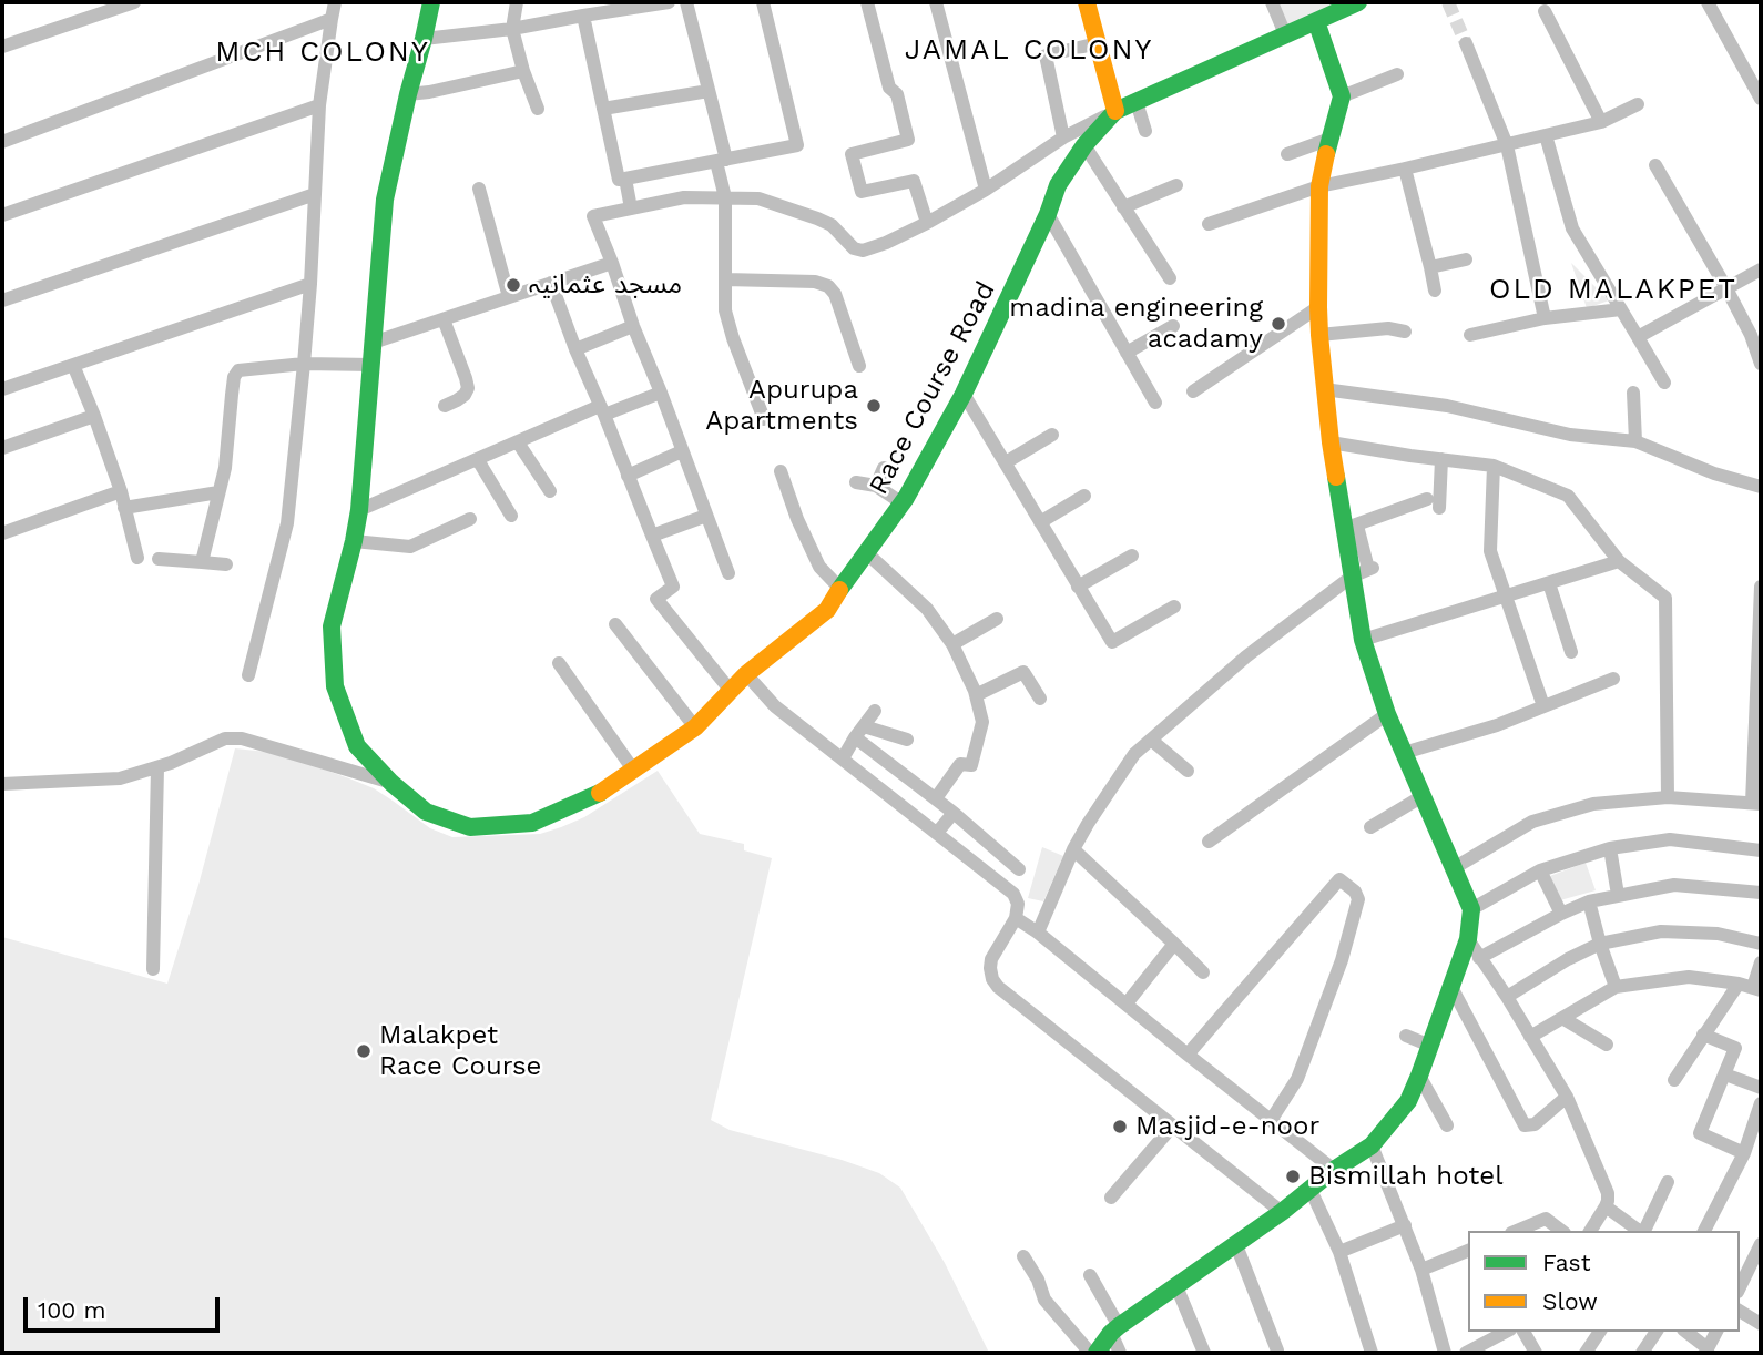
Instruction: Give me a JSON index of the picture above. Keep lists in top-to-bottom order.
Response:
{
  "streets": {
    "street": ["Race Course Road"]
  },
  "districts": ["JAMAL COLONY", "MCH COLONY", "OLD MALAKPET"],
  "places": [
    "مسجد عثمانیہ",
    "madina engineering acadamy",
    "Apurupa Apartments",
    "Malakpet Race Course",
    "Masjid-e-noor",
    "Bismillah hotel"
  ],
  "legend": ["Fast", "Slow"],
  "scale_bar": "100 m"
}
